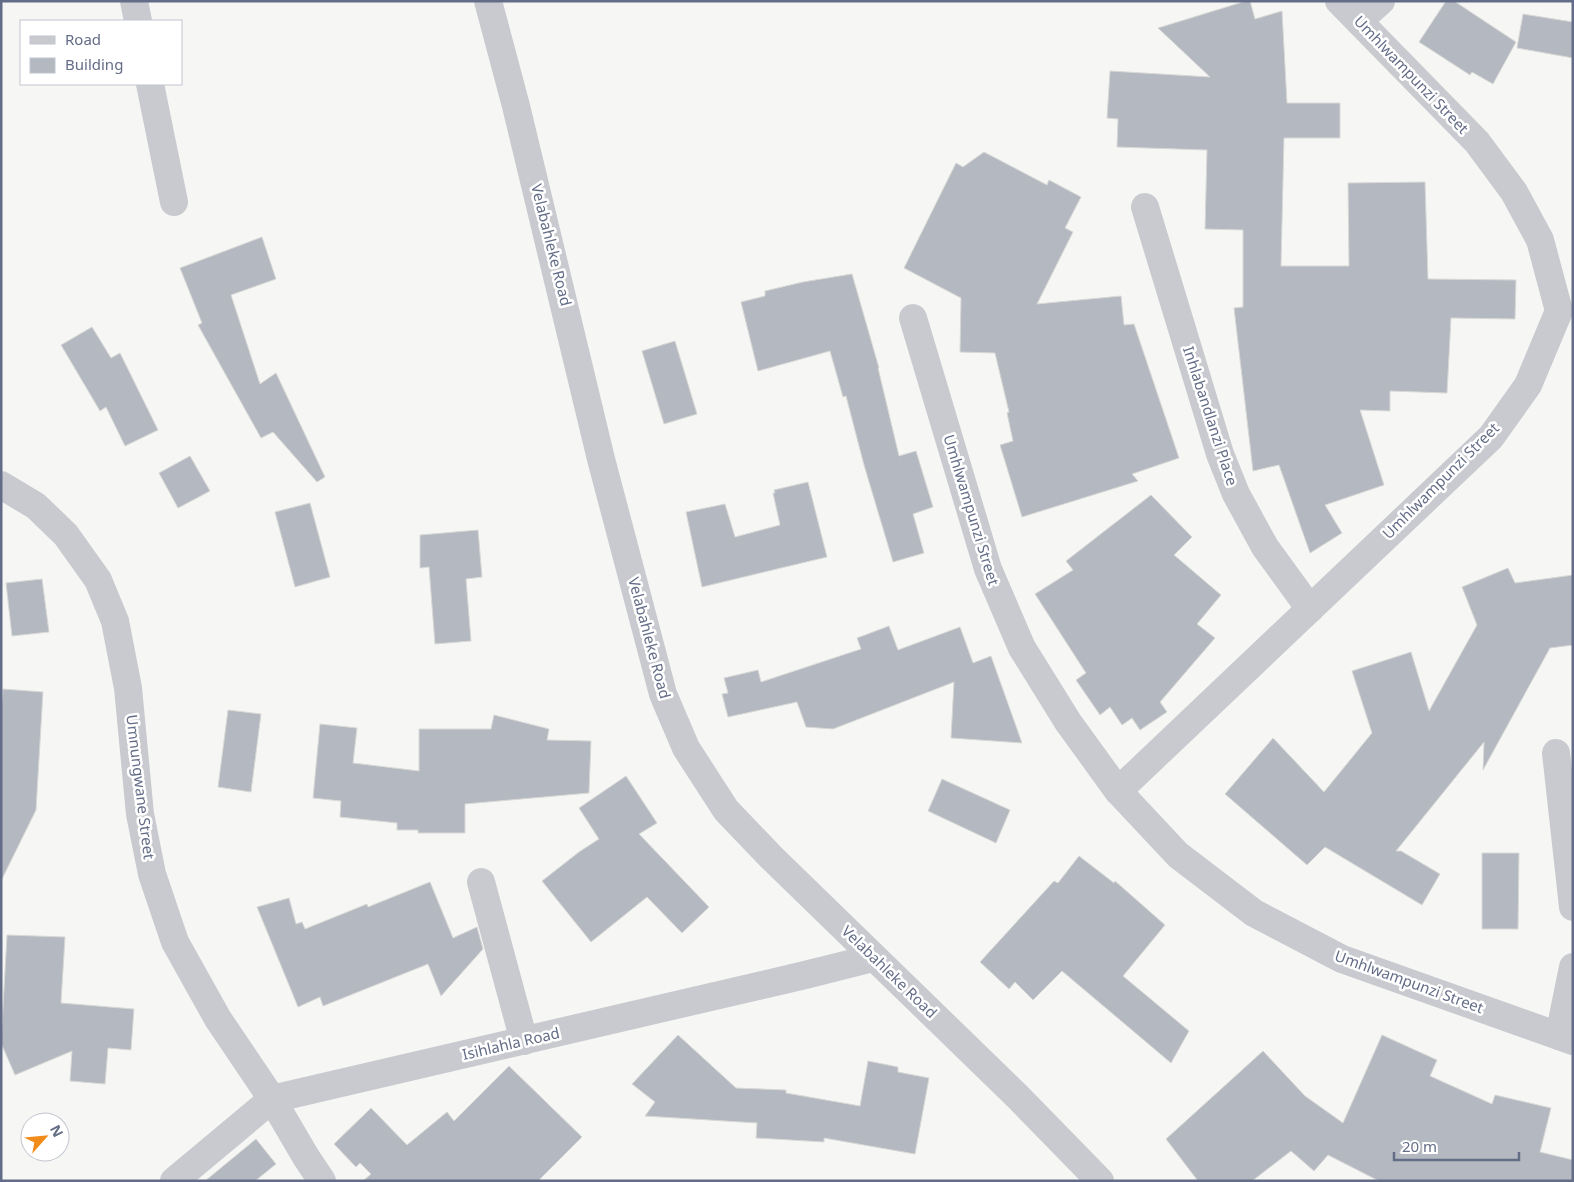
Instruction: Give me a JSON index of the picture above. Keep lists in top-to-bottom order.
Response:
{
  "streets": {
    "street": [
      "Umhlwampunzi Street",
      "Velabahleke Road",
      "Inhlabandlanzi Place",
      "Umnungwane Street",
      "Isihlahla Road"
    ]
  },
  "crossings": [
    ["Umhlwampunzi Street", "Inhlabandlanzi Place"],
    ["Velabahleke Road", "Isihlahla Road"],
    ["Umnungwane Street", "Isihlahla Road"]
  ],
  "legend": ["Road", "Building"],
  "scale_bar": "20 m",
  "north": "top right"
}
